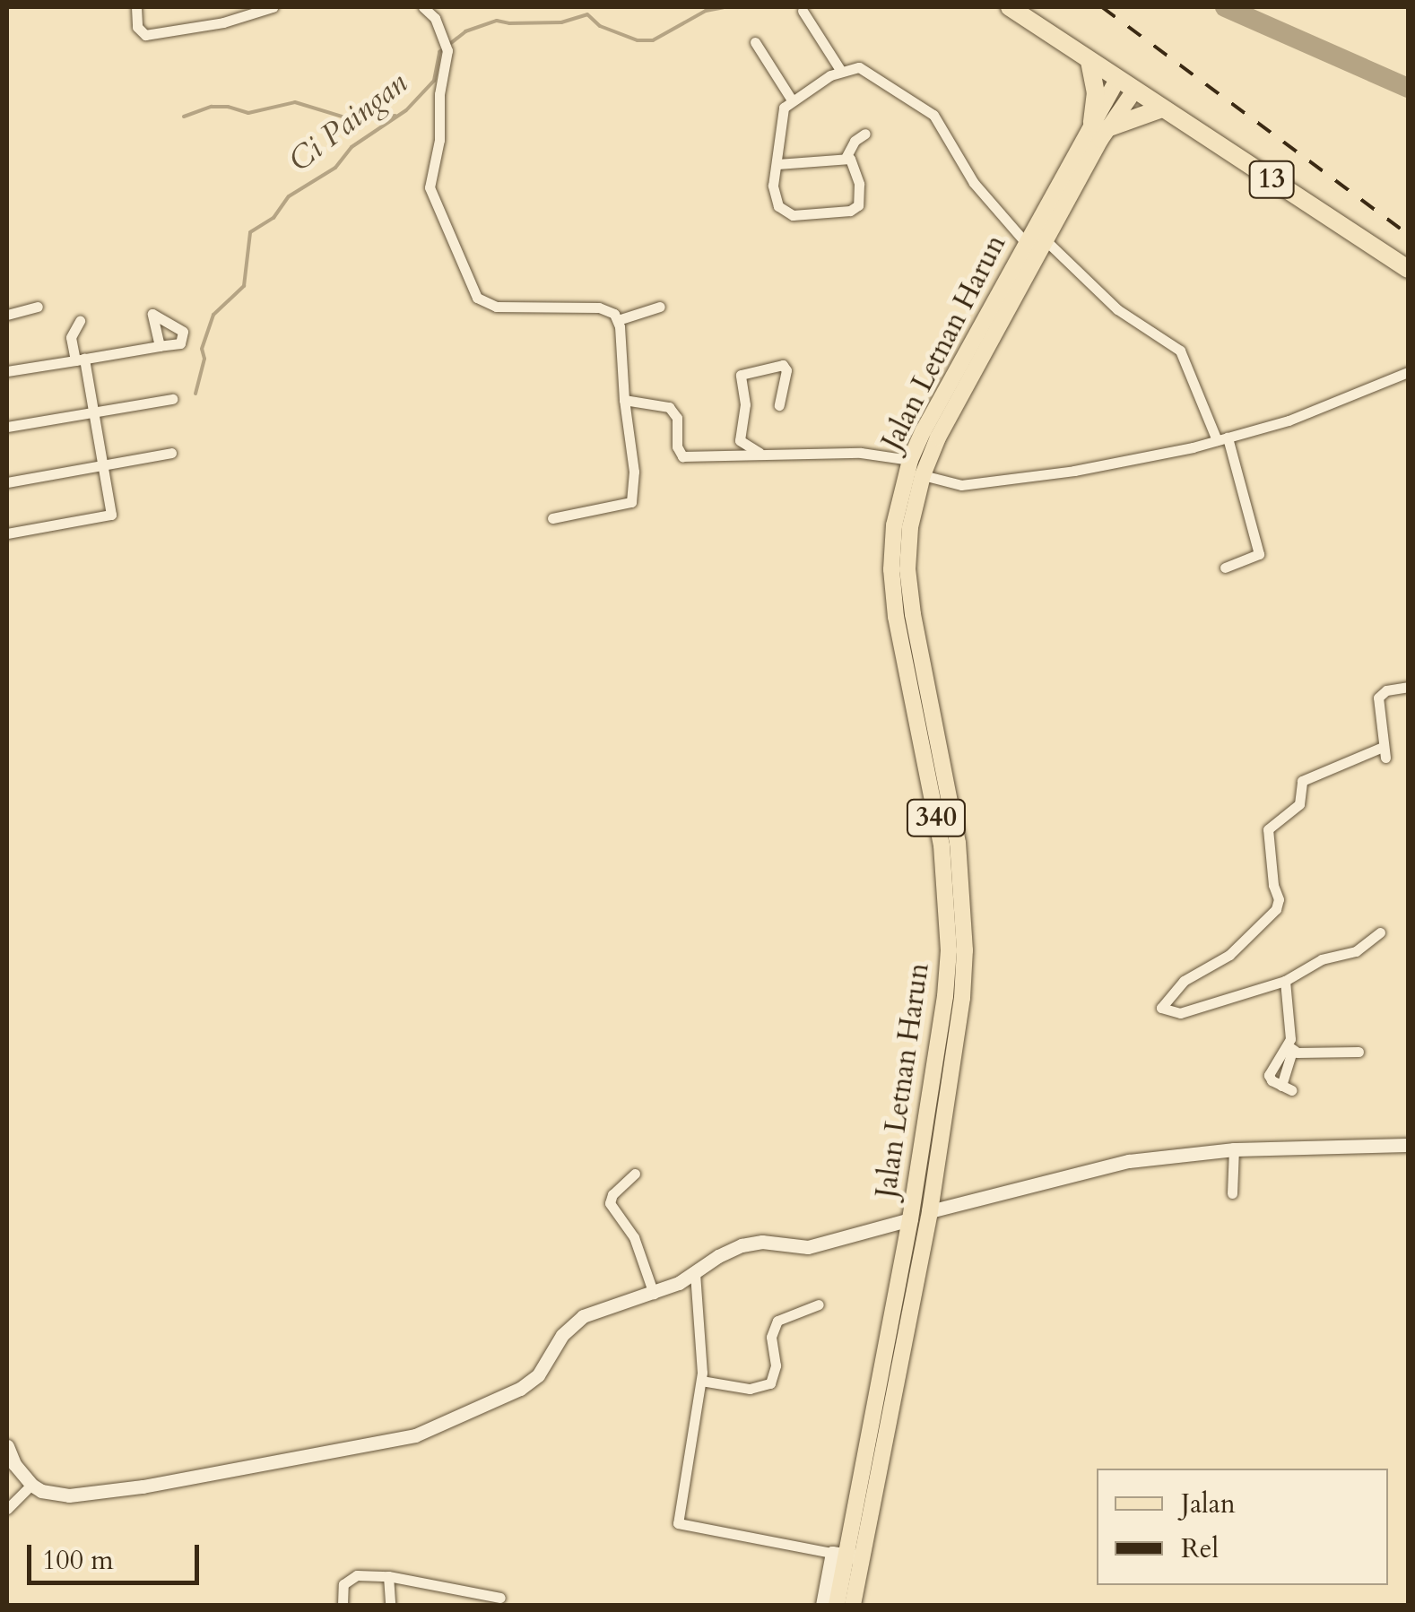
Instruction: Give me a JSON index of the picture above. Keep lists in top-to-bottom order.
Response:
{
  "streets": {
    "highway": ["13"],
    "main road": ["Jalan Letnan Harun", "340"]
  },
  "crossings": [
    ["13", "Jalan Letnan Harun"]
  ],
  "water": ["Ci Paingan"],
  "legend": ["Jalan", "Rel"],
  "scale_bar": "100 m"
}
